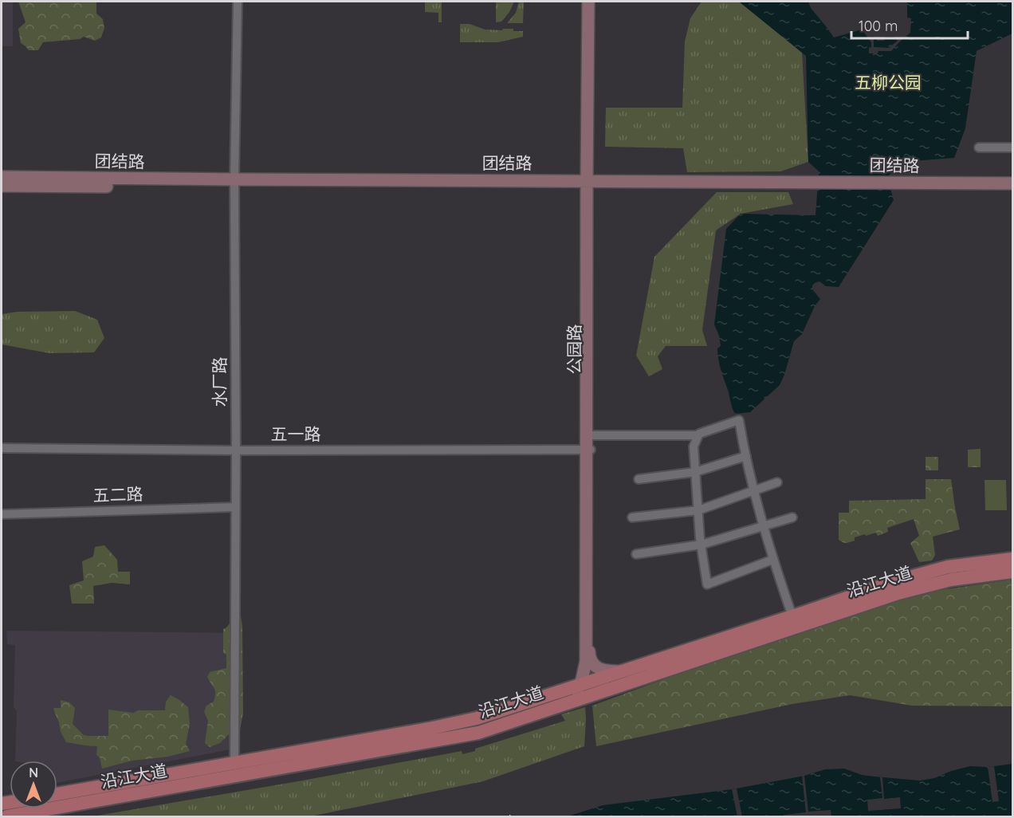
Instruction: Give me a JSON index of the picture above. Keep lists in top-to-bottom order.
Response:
{
  "streets": {
    "main road": ["沿江大道"],
    "street": [
      "团结路",
      "公园路",
      "水厂路",
      "五一路",
      "五二路"
    ]
  },
  "crossings": [
    ["团结路", "公园路"],
    ["团结路", "水厂路"],
    ["公园路", "五一路"],
    ["公园路", "沿江大道"],
    ["水厂路", "五一路"],
    ["水厂路", "五二路"],
    ["水厂路", "沿江大道"]
  ],
  "parks": ["五柳公园"],
  "scale_bar": "100 m",
  "north": "top"
}
